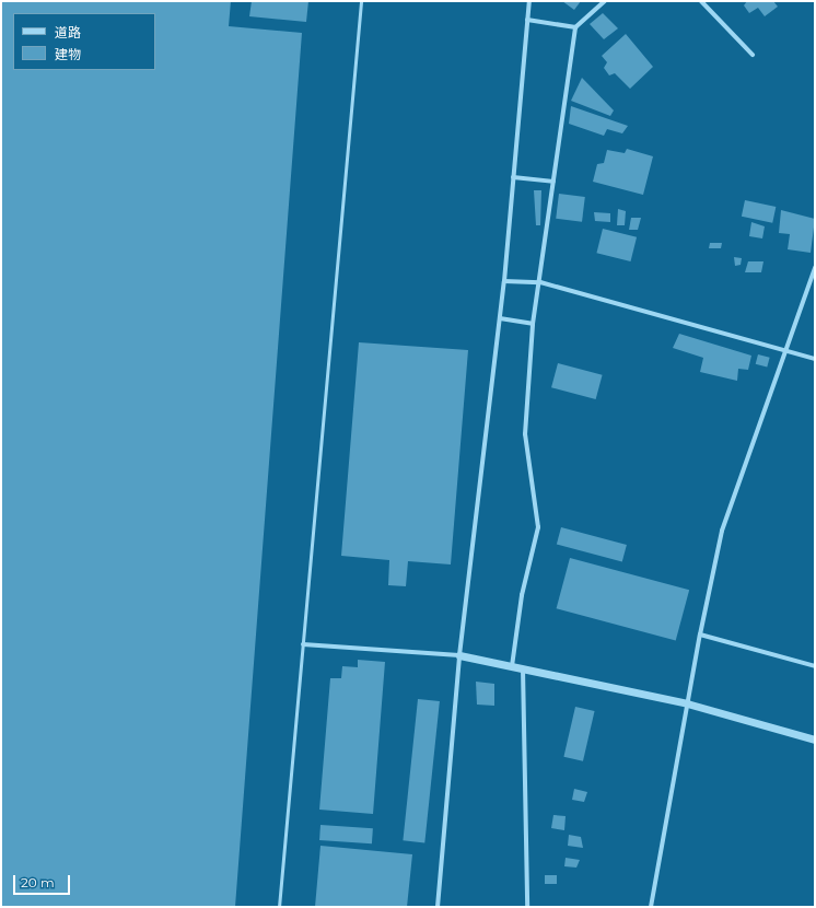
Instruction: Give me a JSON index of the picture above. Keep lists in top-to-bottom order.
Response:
{
  "legend": ["道路", "建物"],
  "scale_bar": "20 m"
}
